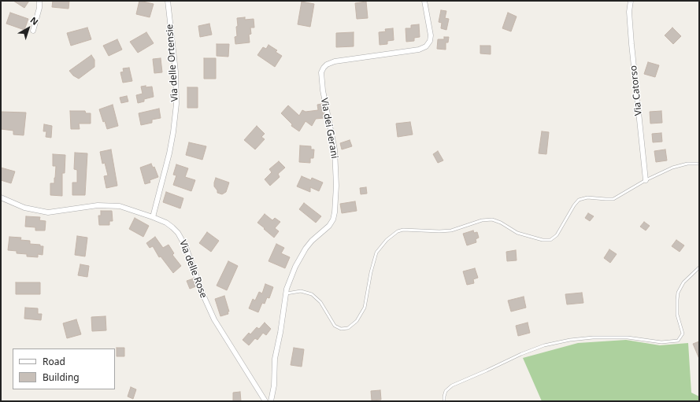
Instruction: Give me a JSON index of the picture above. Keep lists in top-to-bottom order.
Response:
{
  "streets": {
    "street": [
      "Via delle Ortensie",
      "Via Catorso",
      "Via dei Gerani",
      "Via delle Rose"
    ]
  },
  "crossings": [
    ["Via delle Ortensie", "Via delle Rose"]
  ],
  "legend": ["Road", "Building"],
  "north": "top right"
}
